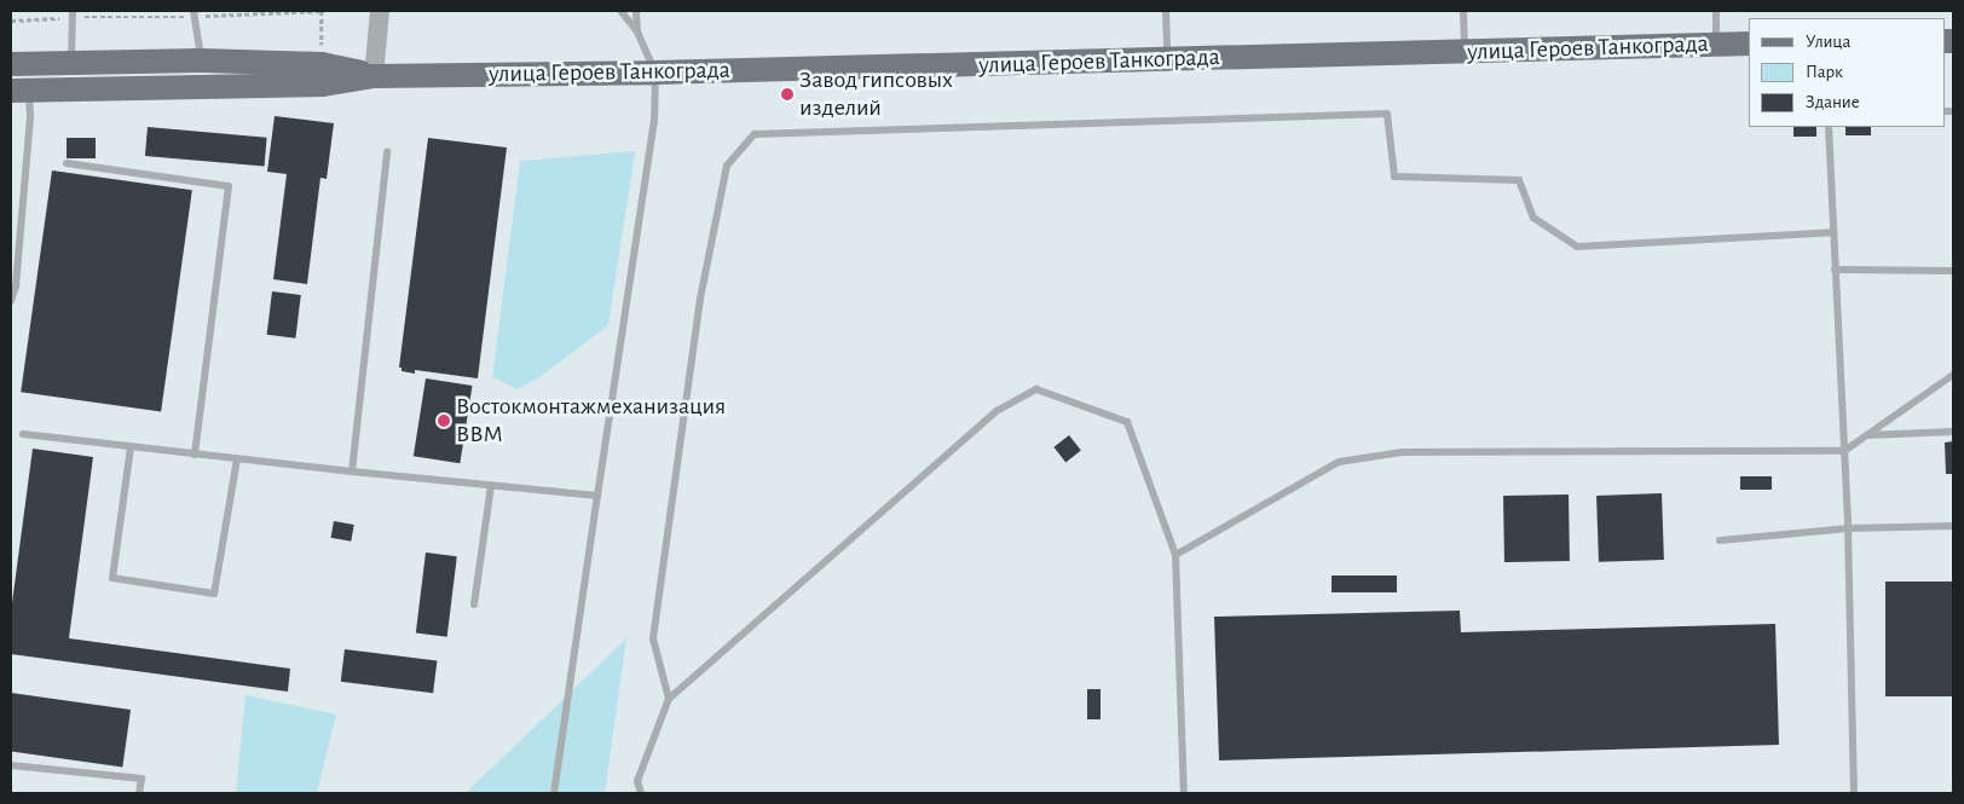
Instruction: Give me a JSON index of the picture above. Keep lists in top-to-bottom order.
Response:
{
  "streets": {
    "main road": ["улица Героев Танкограда"]
  },
  "places": ["Завод гипсовых изделий", "Востокмонтажмеханизация ВВМ"],
  "legend": ["Улица", "Парк", "Здание"]
}
